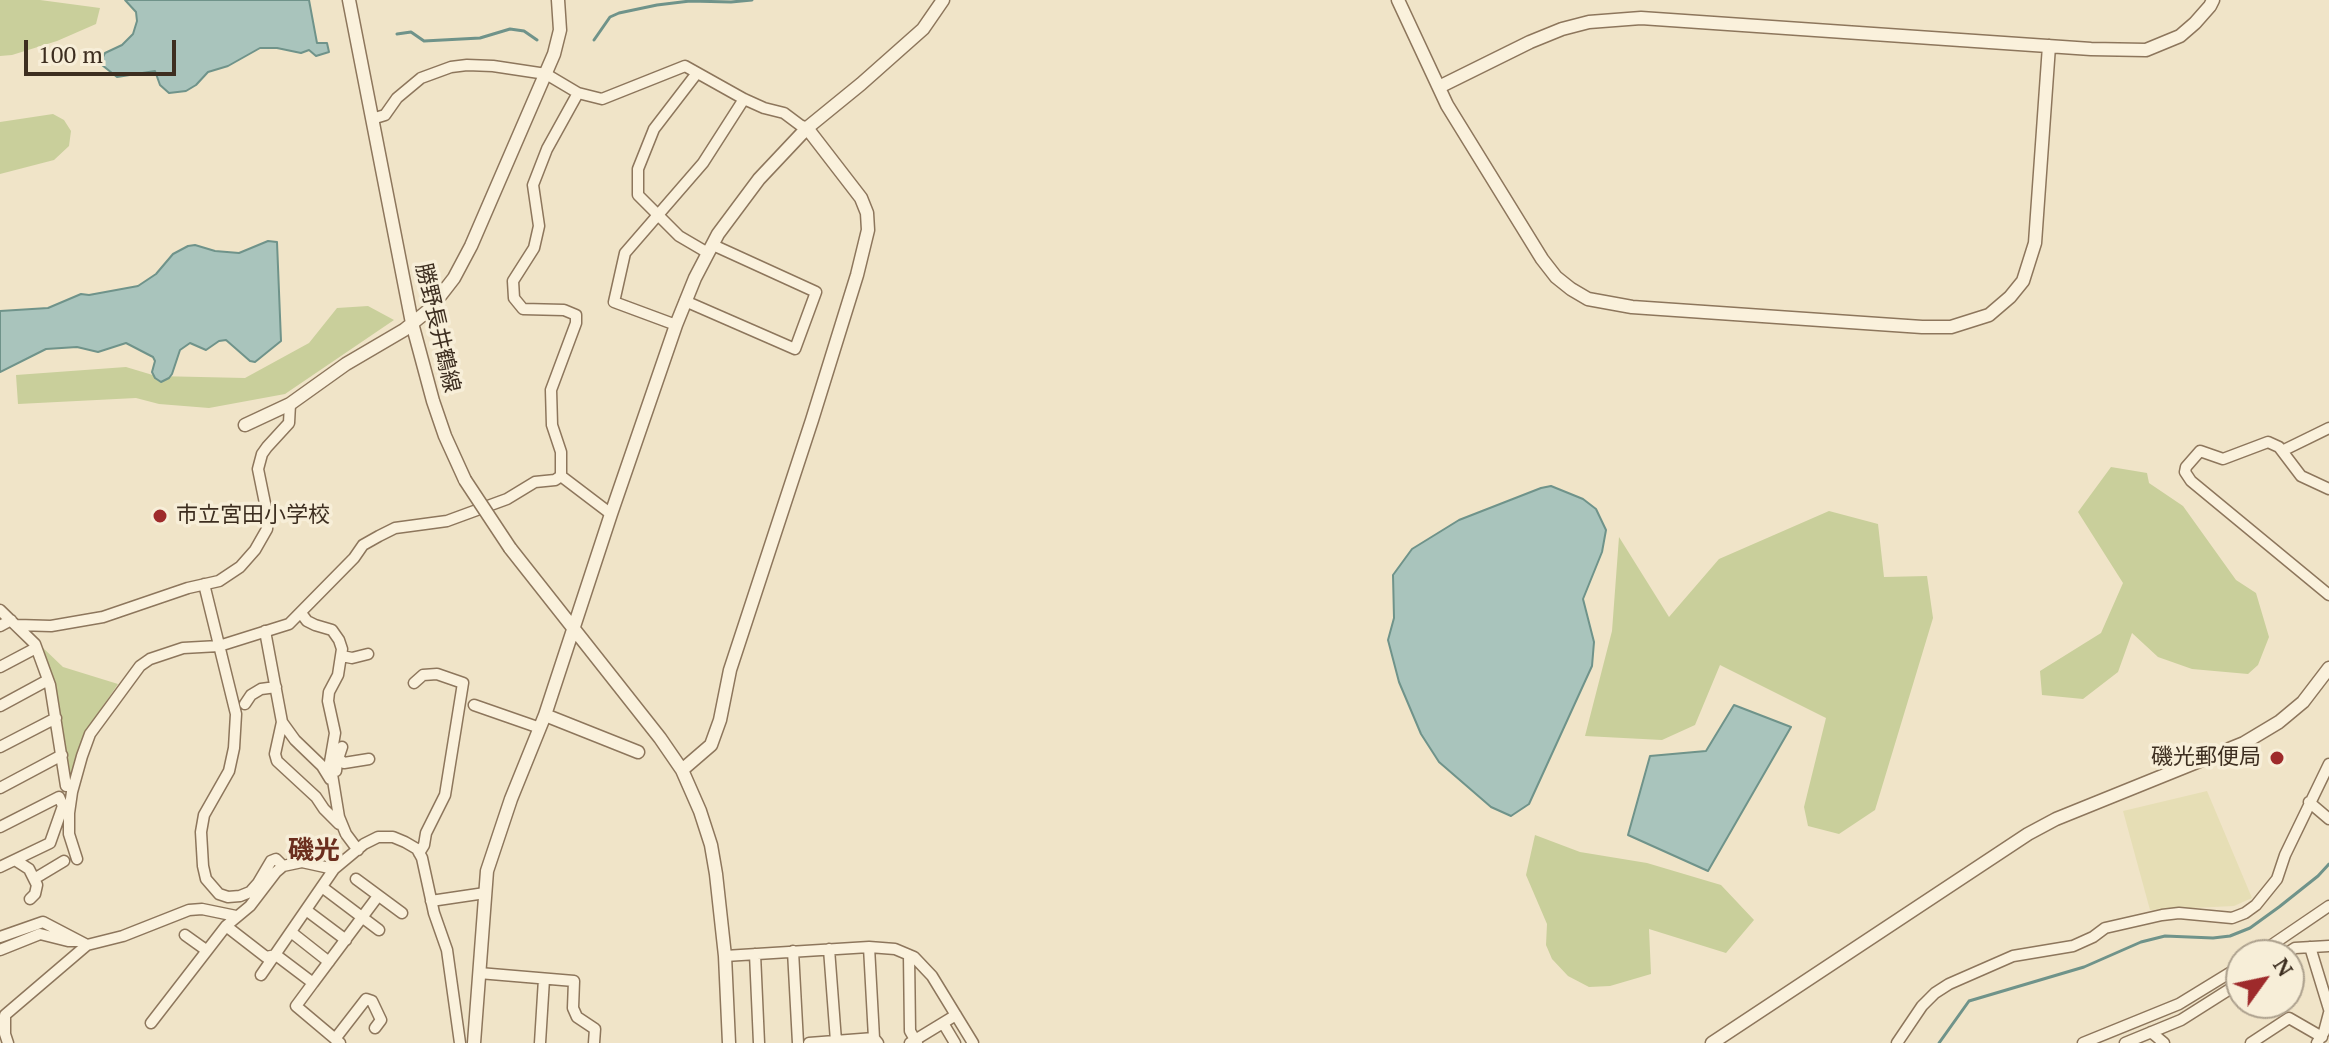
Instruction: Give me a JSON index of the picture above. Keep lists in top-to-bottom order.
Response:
{
  "streets": {
    "street": ["勝野長井鶴線"]
  },
  "districts": ["磯光"],
  "places": ["市立宮田小学校", "磯光郵便局"],
  "scale_bar": "100 m",
  "north": "top right"
}
